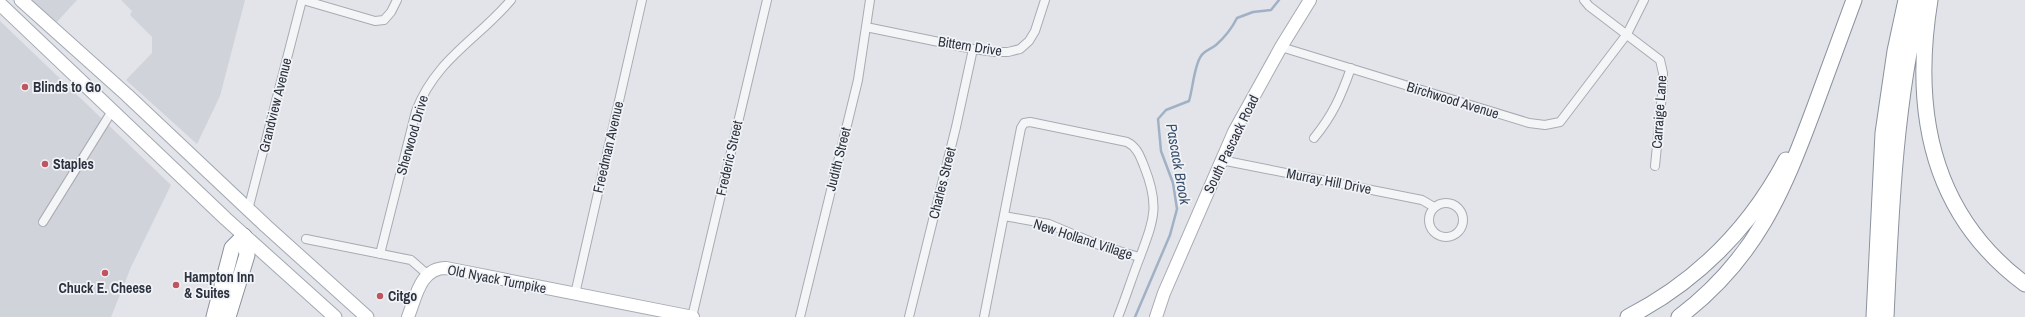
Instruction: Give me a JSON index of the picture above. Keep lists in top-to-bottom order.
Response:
{
  "streets": {
    "street": [
      "Bittern Drive",
      "Birchwood Avenue",
      "Grandview Avenue",
      "Carraige Lane",
      "Sherwood Drive",
      "South Pascack Road",
      "Freedman Avenue",
      "Frederic Street",
      "Judith Street",
      "Murray Hill Drive",
      "Charles Street",
      "New Holland Village",
      "Old Nyack Turnpike"
    ]
  },
  "crossings": [
    ["Bittern Drive", "Judith Street"],
    ["Bittern Drive", "Charles Street"],
    ["Birchwood Avenue", "Carraige Lane"],
    ["Birchwood Avenue", "South Pascack Road"],
    ["Sherwood Drive", "Old Nyack Turnpike"],
    ["South Pascack Road", "Murray Hill Drive"],
    ["Freedman Avenue", "Old Nyack Turnpike"],
    ["Frederic Street", "Old Nyack Turnpike"]
  ],
  "water": ["Pascack Brook"],
  "places": [
    "Blinds to Go",
    "Staples",
    "Chuck E. Cheese",
    "Hampton Inn & Suites",
    "Citgo"
  ]
}
